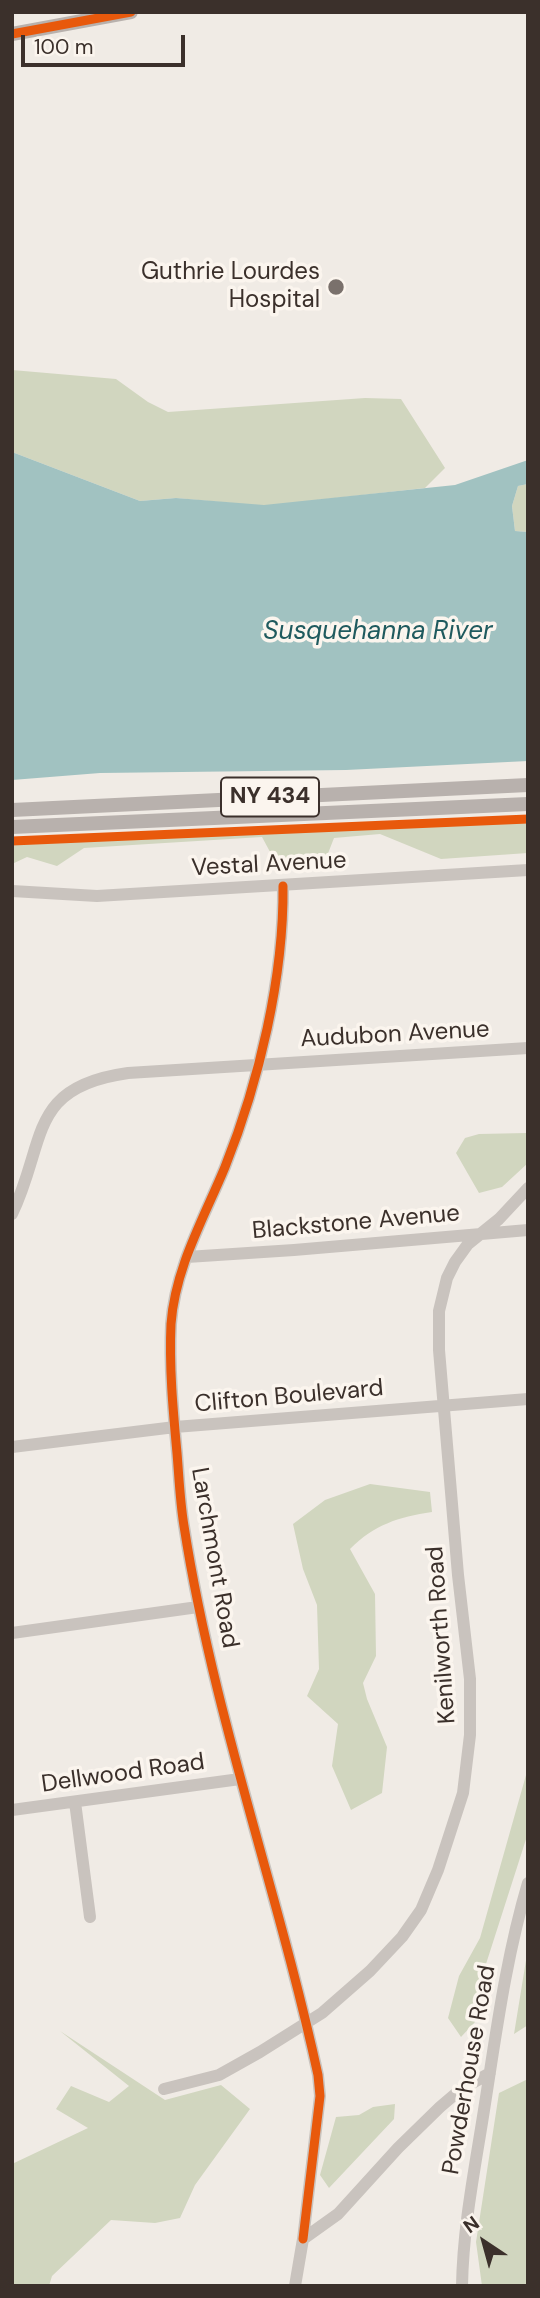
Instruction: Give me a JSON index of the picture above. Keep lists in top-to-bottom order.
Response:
{
  "streets": {
    "main road": ["NY 434"],
    "street": [
      "Vestal Avenue",
      "Audubon Avenue",
      "Blackstone Avenue",
      "Clifton Boulevard",
      "Larchmont Road",
      "Kenilworth Road",
      "Dellwood Road",
      "Powderhouse Road"
    ]
  },
  "crossings": [
    ["Vestal Avenue", "Larchmont Road"],
    ["Audubon Avenue", "Larchmont Road"],
    ["Blackstone Avenue", "Larchmont Road"],
    ["Blackstone Avenue", "Kenilworth Road"],
    ["Clifton Boulevard", "Larchmont Road"],
    ["Clifton Boulevard", "Kenilworth Road"],
    ["Larchmont Road", "Kenilworth Road"],
    ["Larchmont Road", "Dellwood Road"]
  ],
  "water": ["Susquehanna River"],
  "places": ["Guthrie Lourdes Hospital"],
  "scale_bar": "100 m",
  "north": "top left"
}
